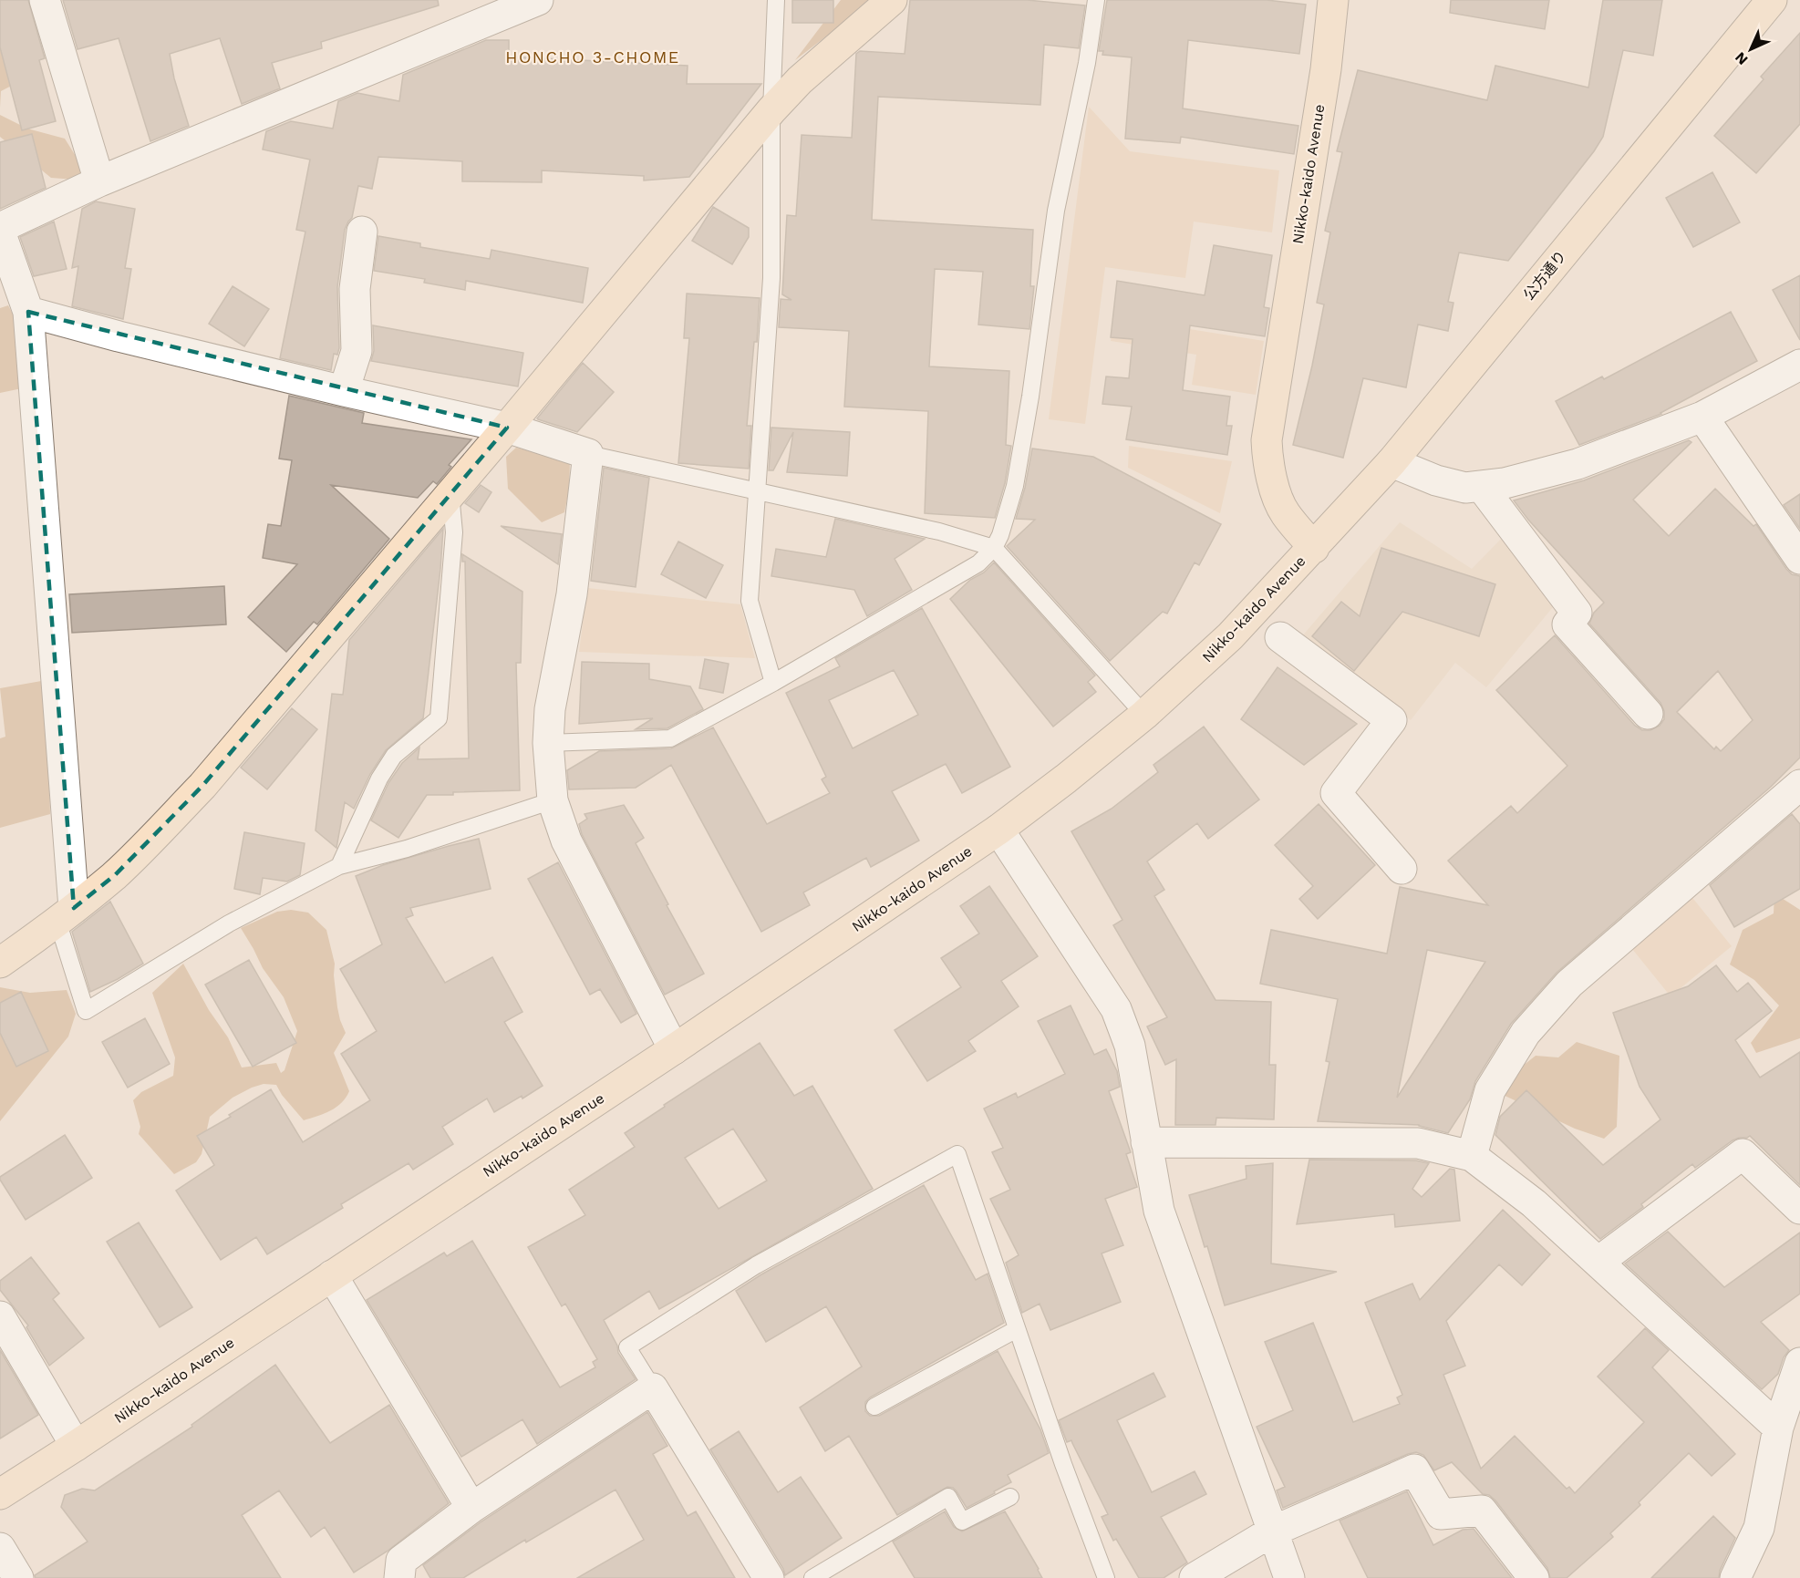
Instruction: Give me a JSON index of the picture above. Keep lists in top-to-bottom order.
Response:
{
  "streets": {
    "main road": ["Nikko-kaido Avenue", "公方通り"]
  },
  "crossings": [
    ["Nikko-kaido Avenue", "公方通り"]
  ],
  "districts": ["HONCHO 3-CHOME"],
  "north": "bottom left"
}
